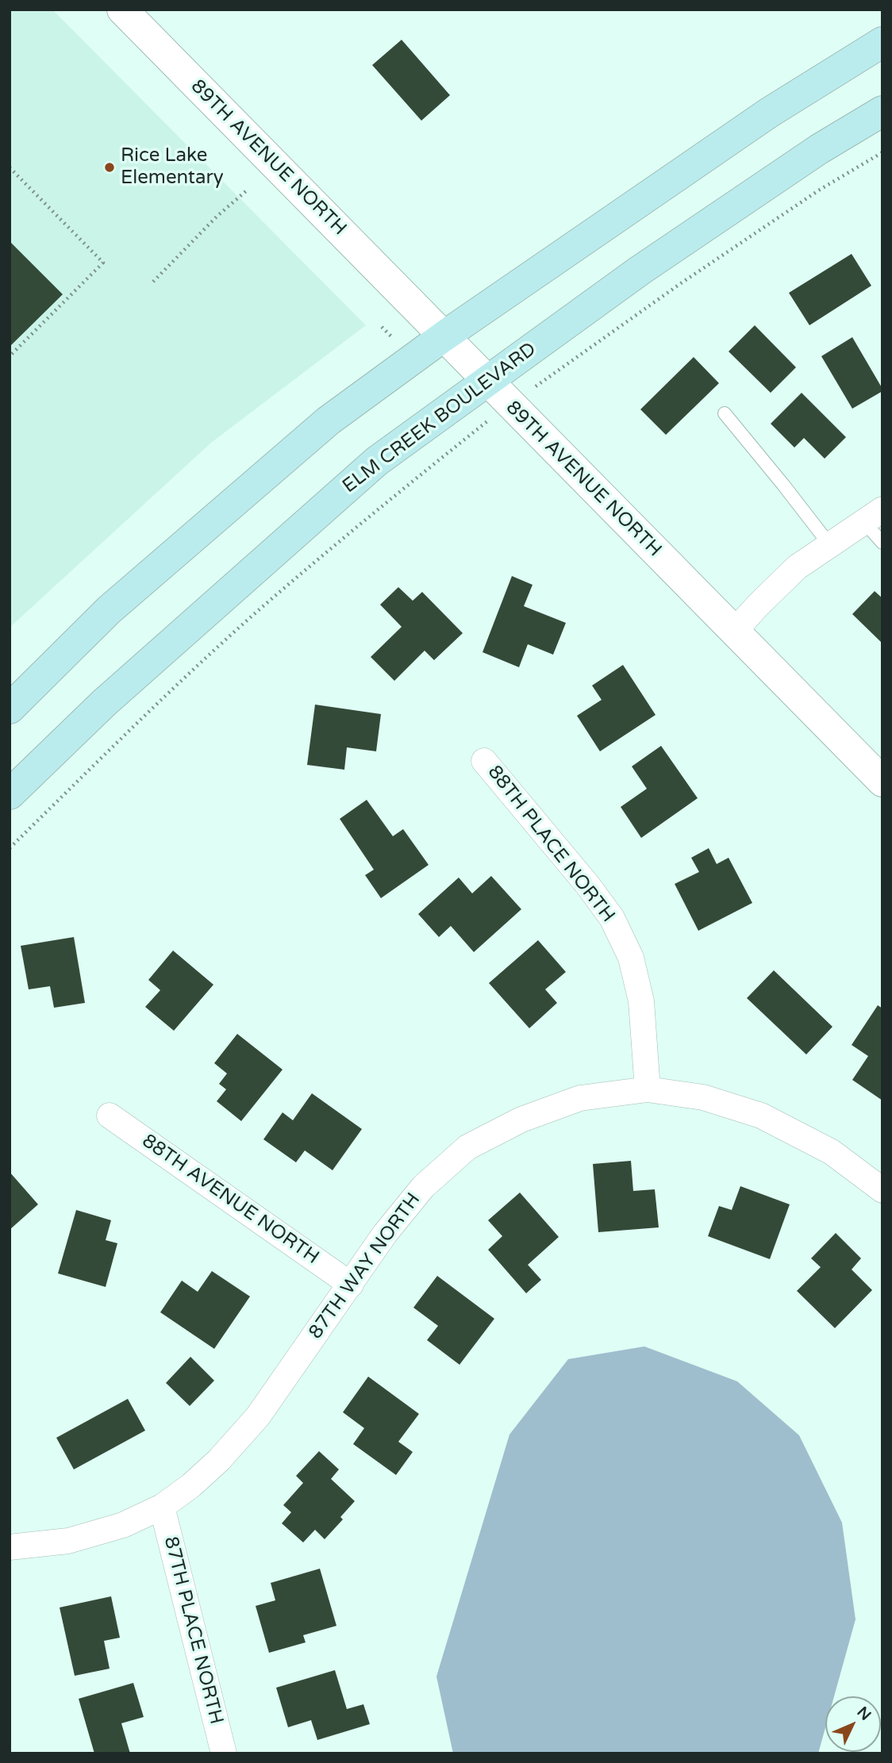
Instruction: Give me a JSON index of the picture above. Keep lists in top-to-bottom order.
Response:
{
  "streets": {
    "main road": ["ELM CREEK BOULEVARD"],
    "street": [
      "89TH AVENUE NORTH",
      "88TH PLACE NORTH",
      "88TH AVENUE NORTH",
      "87TH WAY NORTH",
      "87TH PLACE NORTH"
    ]
  },
  "crossings": [
    ["89TH AVENUE NORTH", "ELM CREEK BOULEVARD"],
    ["88TH PLACE NORTH", "87TH WAY NORTH"],
    ["88TH AVENUE NORTH", "87TH WAY NORTH"],
    ["87TH WAY NORTH", "87TH PLACE NORTH"]
  ],
  "places": ["Rice Lake Elementary"],
  "north": "top right"
}
